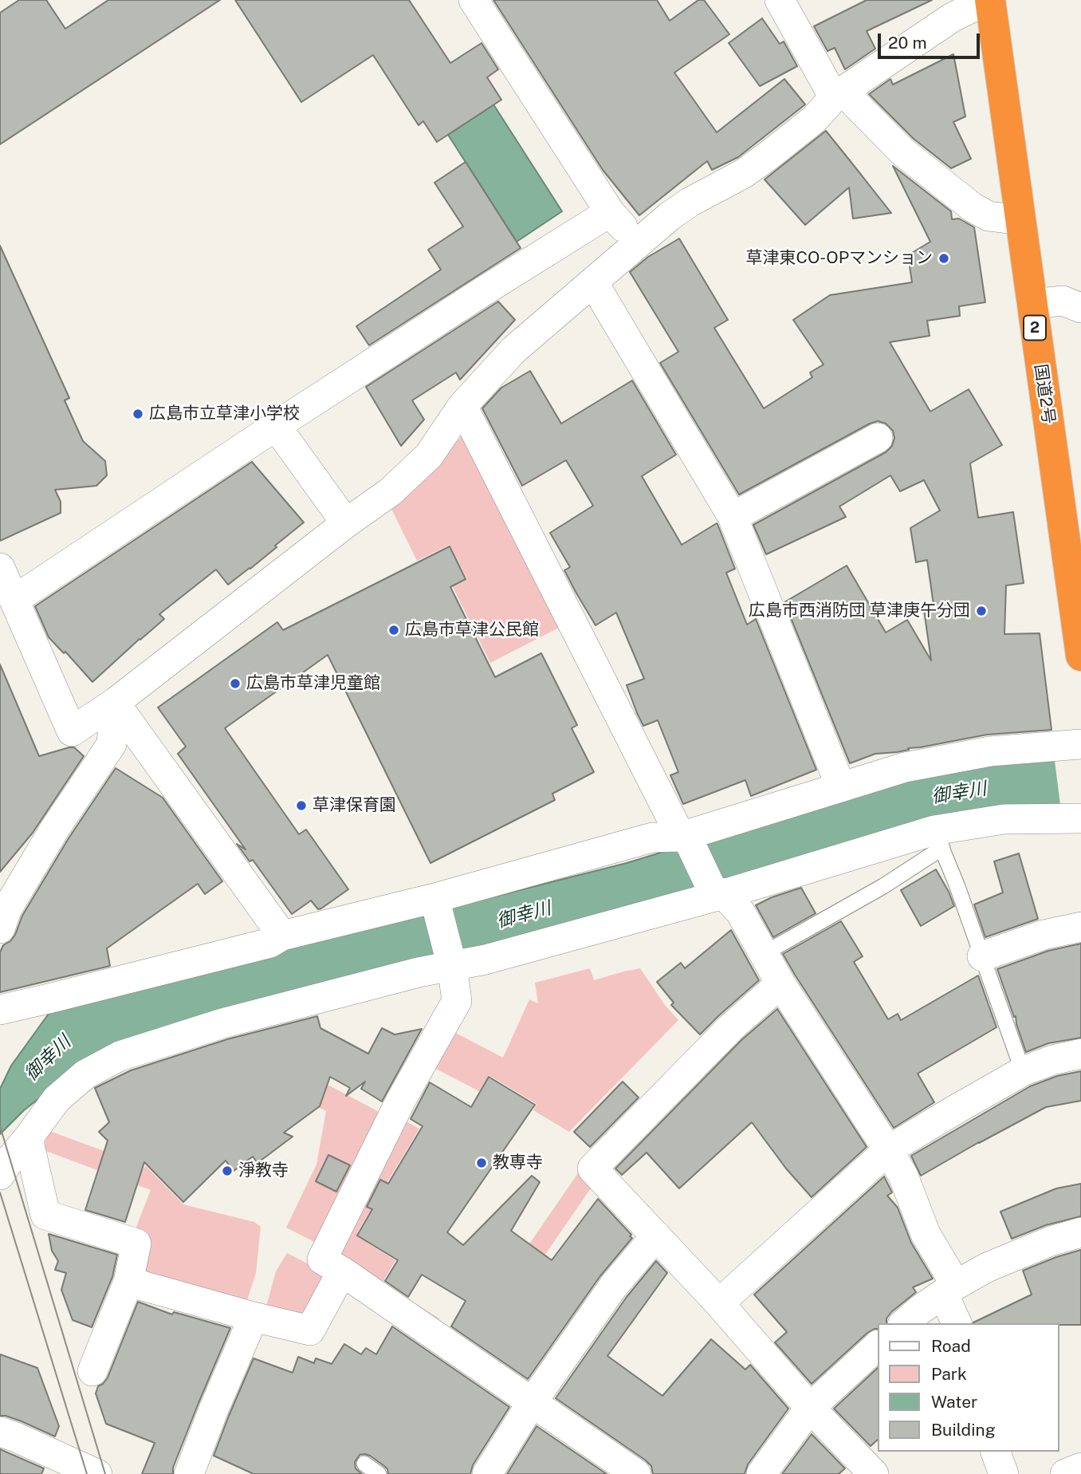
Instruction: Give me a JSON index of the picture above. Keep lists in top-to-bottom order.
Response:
{
  "streets": {
    "highway": ["2", "国道2号"]
  },
  "water": ["御幸川"],
  "places": [
    "草津東CO-OPマンション",
    "広島市立草津小学校",
    "広島市西消防団 草津庚午分団",
    "広島市草津公民館",
    "広島市草津児童館",
    "草津保育園",
    "教専寺",
    "淨教寺"
  ],
  "legend": [
    "Road",
    "Park",
    "Water",
    "Building"
  ],
  "scale_bar": "20 m"
}
